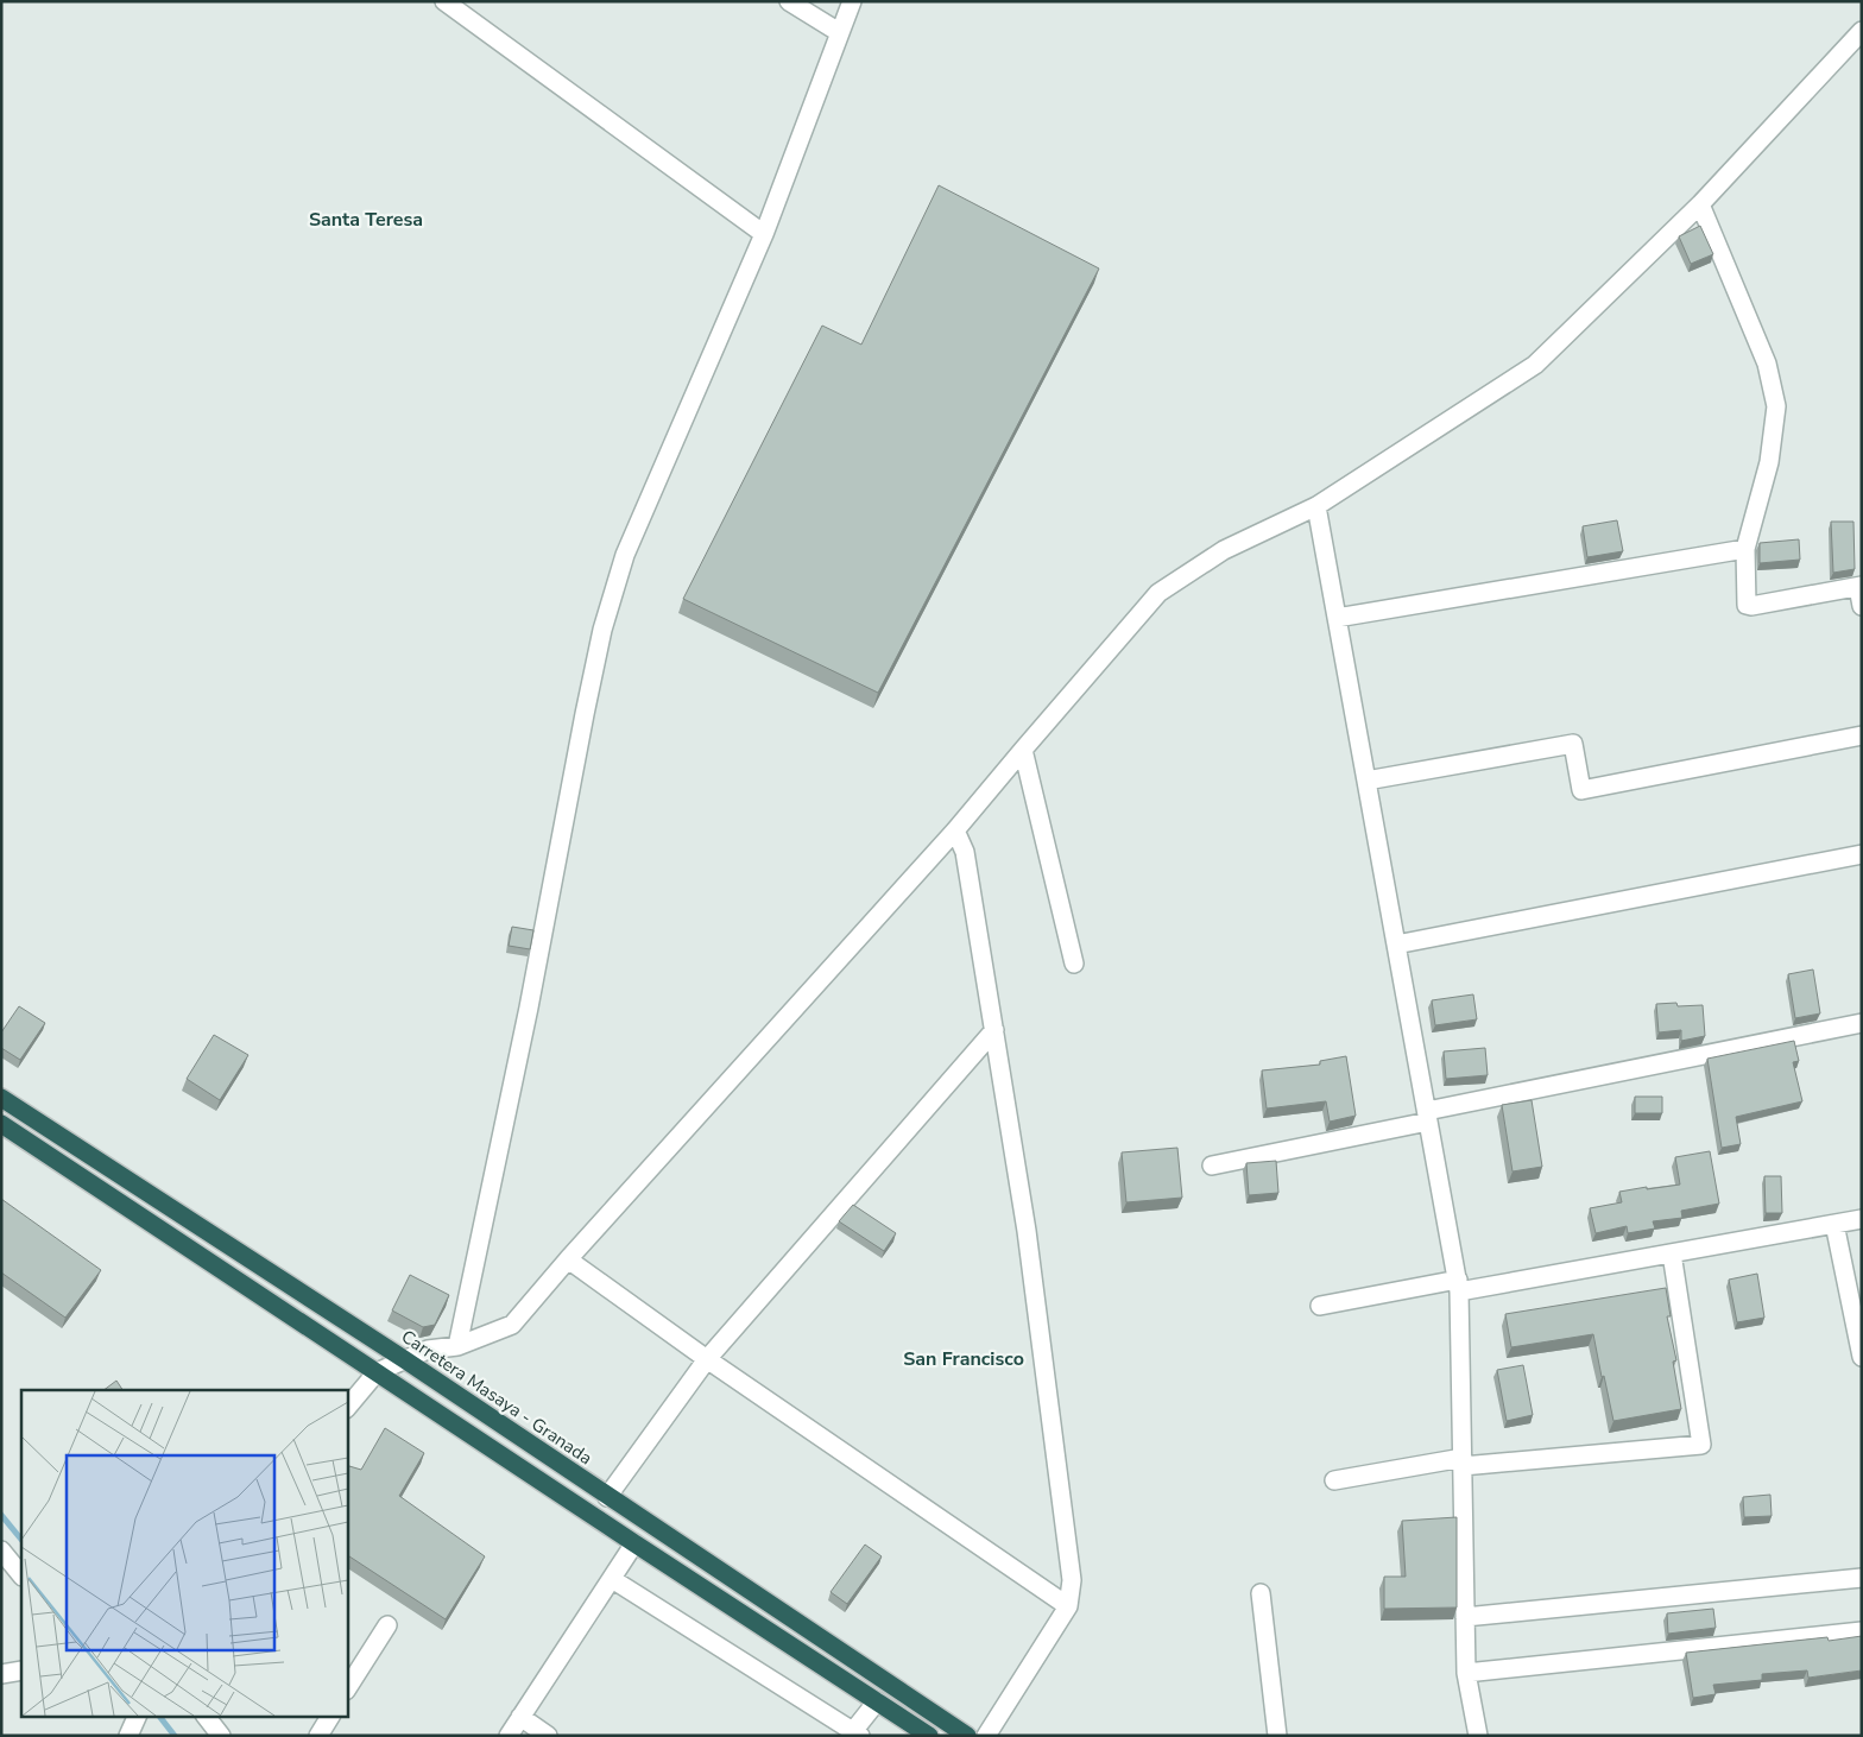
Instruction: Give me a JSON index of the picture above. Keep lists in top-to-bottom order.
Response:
{
  "streets": {
    "highway": ["Carretera Masaya - Granada"]
  },
  "districts": ["Santa Teresa", "San Francisco"]
}
